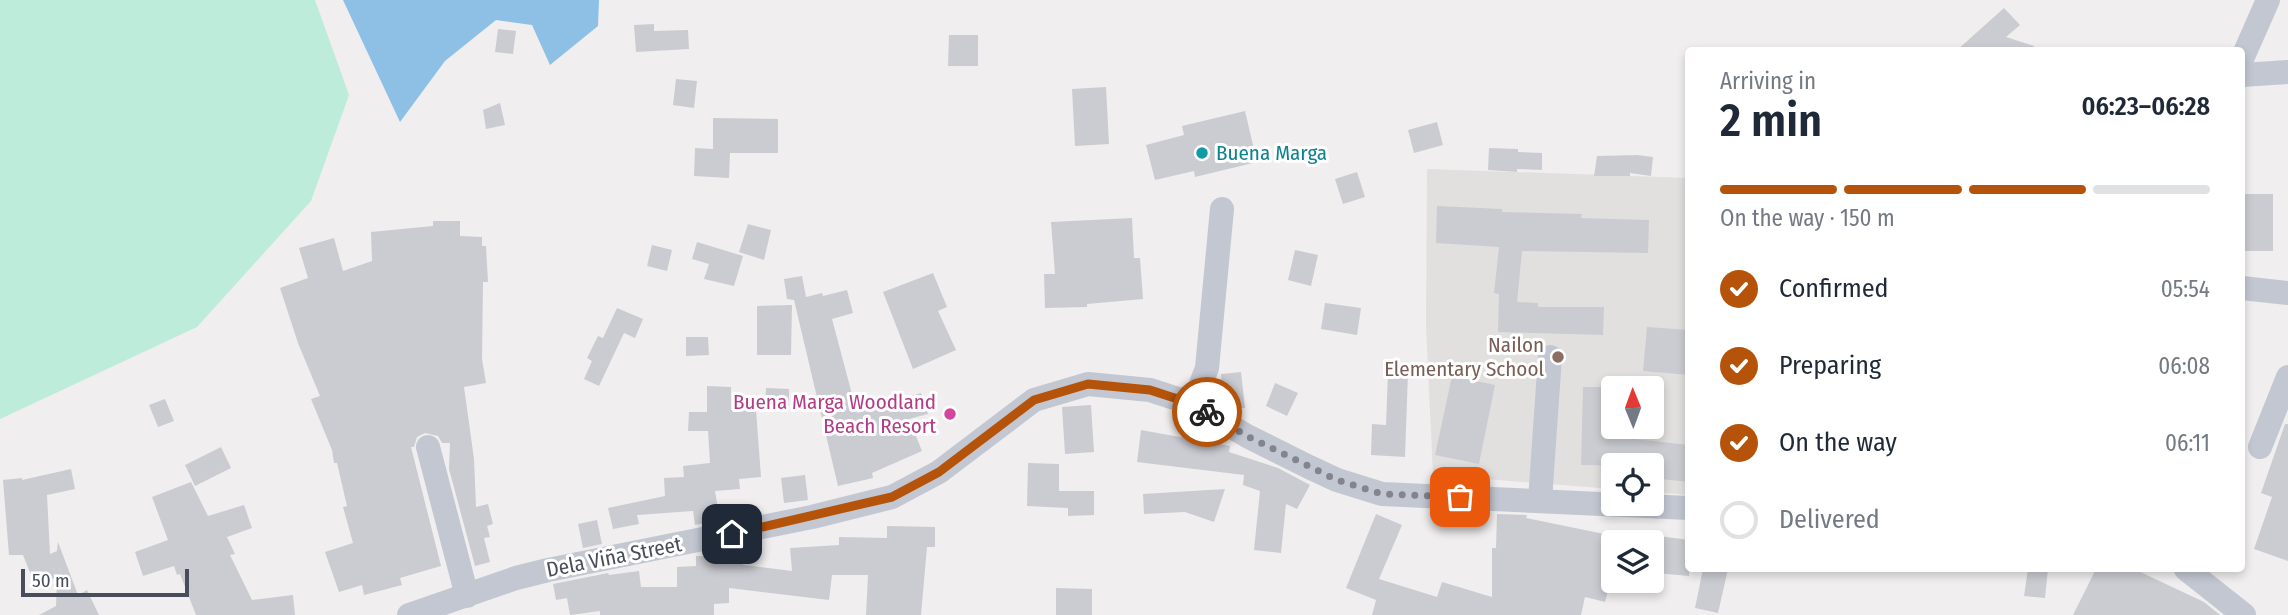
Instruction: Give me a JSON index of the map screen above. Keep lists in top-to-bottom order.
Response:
{
  "streets": {
    "street": ["Dela Viña Street"]
  },
  "places": ["Buena Marga", "Nailon Elementary School", "Buena Marga Woodland Beach Resort"],
  "scale_bar": "50 m",
  "north": "top",
  "page": {
    "heading": ["2 min", "Arriving in", "06:23–06:28"],
    "bar": "On the way · 150 m",
    "list": [
      ["Confirmed", "05:54"],
      ["Preparing", "06:08"],
      ["On the way", "06:11"],
      "Delivered"
    ],
    "scale": "50 m"
  }
}
